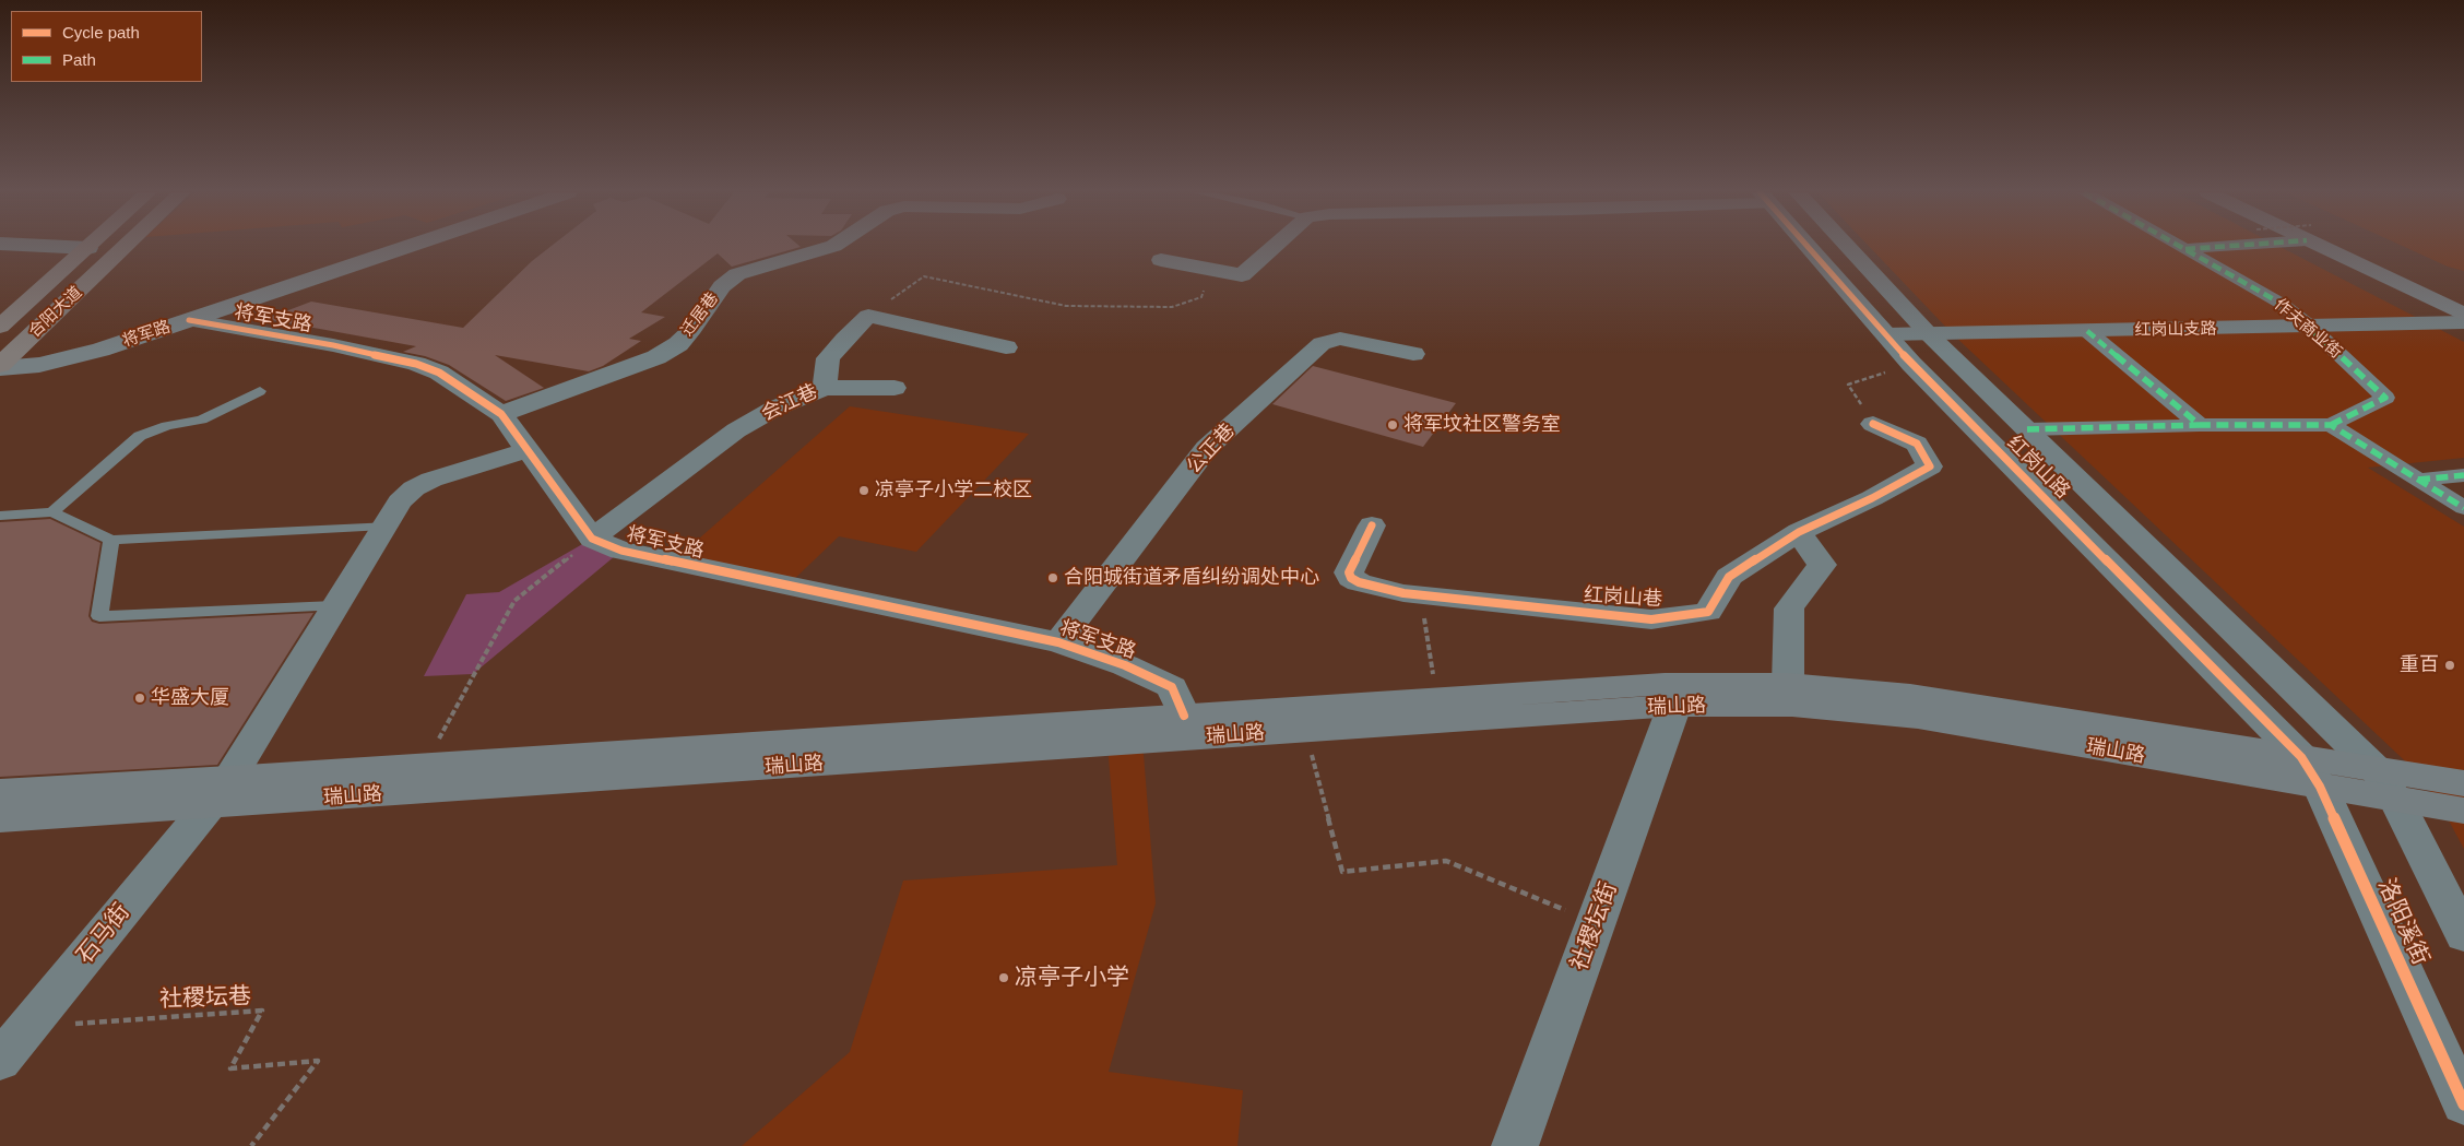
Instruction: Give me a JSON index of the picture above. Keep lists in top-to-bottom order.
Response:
{
  "streets": {
    "highway": ["合阳大道"],
    "main road": ["将军路", "瑞山路"],
    "street": [
      "迁居巷",
      "将军支路",
      "作夫商业街",
      "红岗山支路",
      "会江巷",
      "公正巷",
      "红岗山路",
      "红岗山巷",
      "洛阳溪街",
      "社稷坛街",
      "石马街"
    ],
    "path": ["社稷坛巷"]
  },
  "crossings": [
    ["迁居巷", "将军支路"],
    ["将军支路", "将军路"],
    ["将军支路", "会江巷"],
    ["将军支路", "公正巷"],
    ["将军支路", "瑞山路"],
    ["将军支路", "石马街"],
    ["作夫商业街", "红岗山支路"],
    ["作夫商业街", "红岗山路"],
    ["红岗山支路", "红岗山路"],
    ["红岗山路", "瑞山路"],
    ["红岗山路", "洛阳溪街"],
    ["瑞山路", "洛阳溪街"],
    ["瑞山路", "社稷坛街"],
    ["瑞山路", "石马街"],
    ["石马街", "社稷坛巷"]
  ],
  "places": [
    "将军坟社区警务室",
    "凉亭子小学二校区",
    "合阳城街道矛盾纠纷调处中心",
    "重百",
    "华盛大厦",
    "凉亭子小学"
  ],
  "legend": ["Cycle path", "Path"]
}
